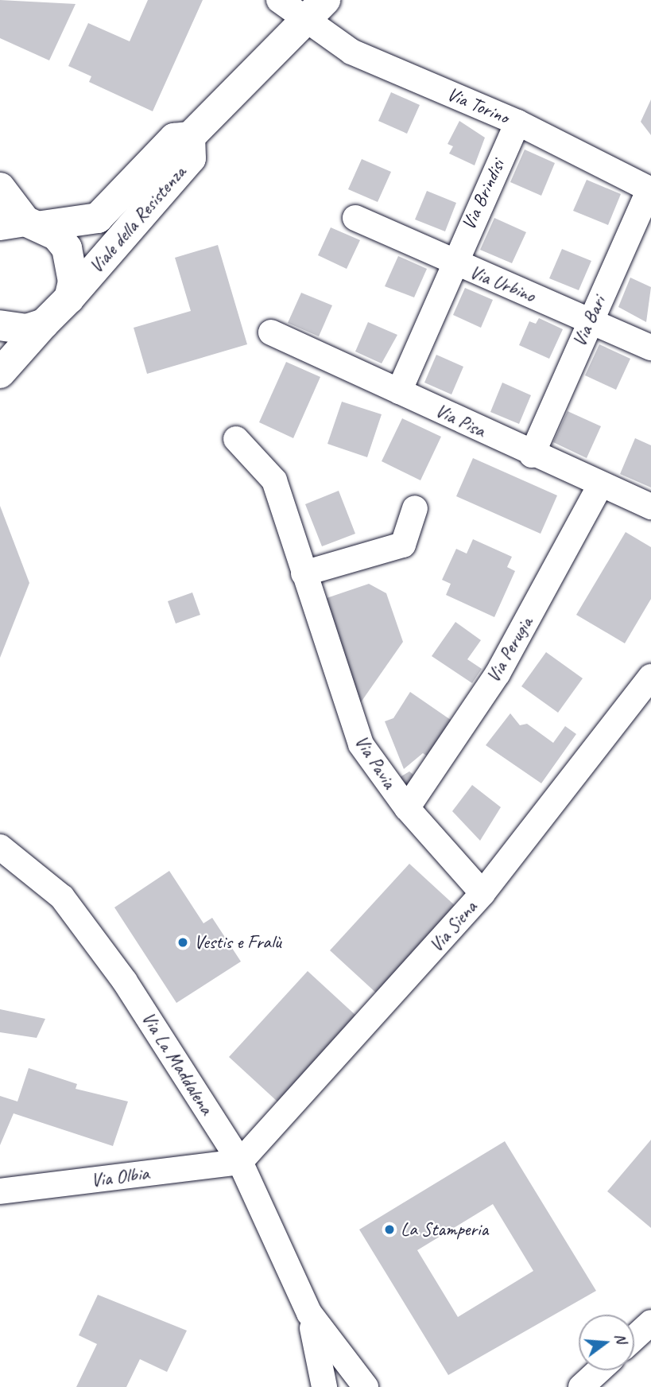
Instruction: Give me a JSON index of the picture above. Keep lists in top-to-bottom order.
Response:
{
  "streets": {
    "main road": ["Viale della Resistenza"],
    "street": [
      "Via Torino",
      "Via Brindisi",
      "Via Urbino",
      "Via Bari",
      "Via Pisa",
      "Via Perugia",
      "Via Pavia",
      "Via Siena",
      "Via La Maddalena",
      "Via Olbia"
    ]
  },
  "crossings": [
    ["Via Torino", "Via Brindisi"],
    ["Via Torino", "Viale della Resistenza"],
    ["Via Torino", "Via Bari"],
    ["Via Brindisi", "Via Urbino"],
    ["Via Brindisi", "Via Pisa"],
    ["Via Urbino", "Via Bari"],
    ["Via Bari", "Via Pisa"],
    ["Via Pisa", "Via Perugia"],
    ["Via Perugia", "Via Pavia"],
    ["Via Pavia", "Via Siena"],
    ["Via Siena", "Via La Maddalena"],
    ["Via Siena", "Via Olbia"],
    ["Via La Maddalena", "Via Olbia"]
  ],
  "places": ["Vestis e Fralù", "La Stamperia"],
  "north": "right"
}
